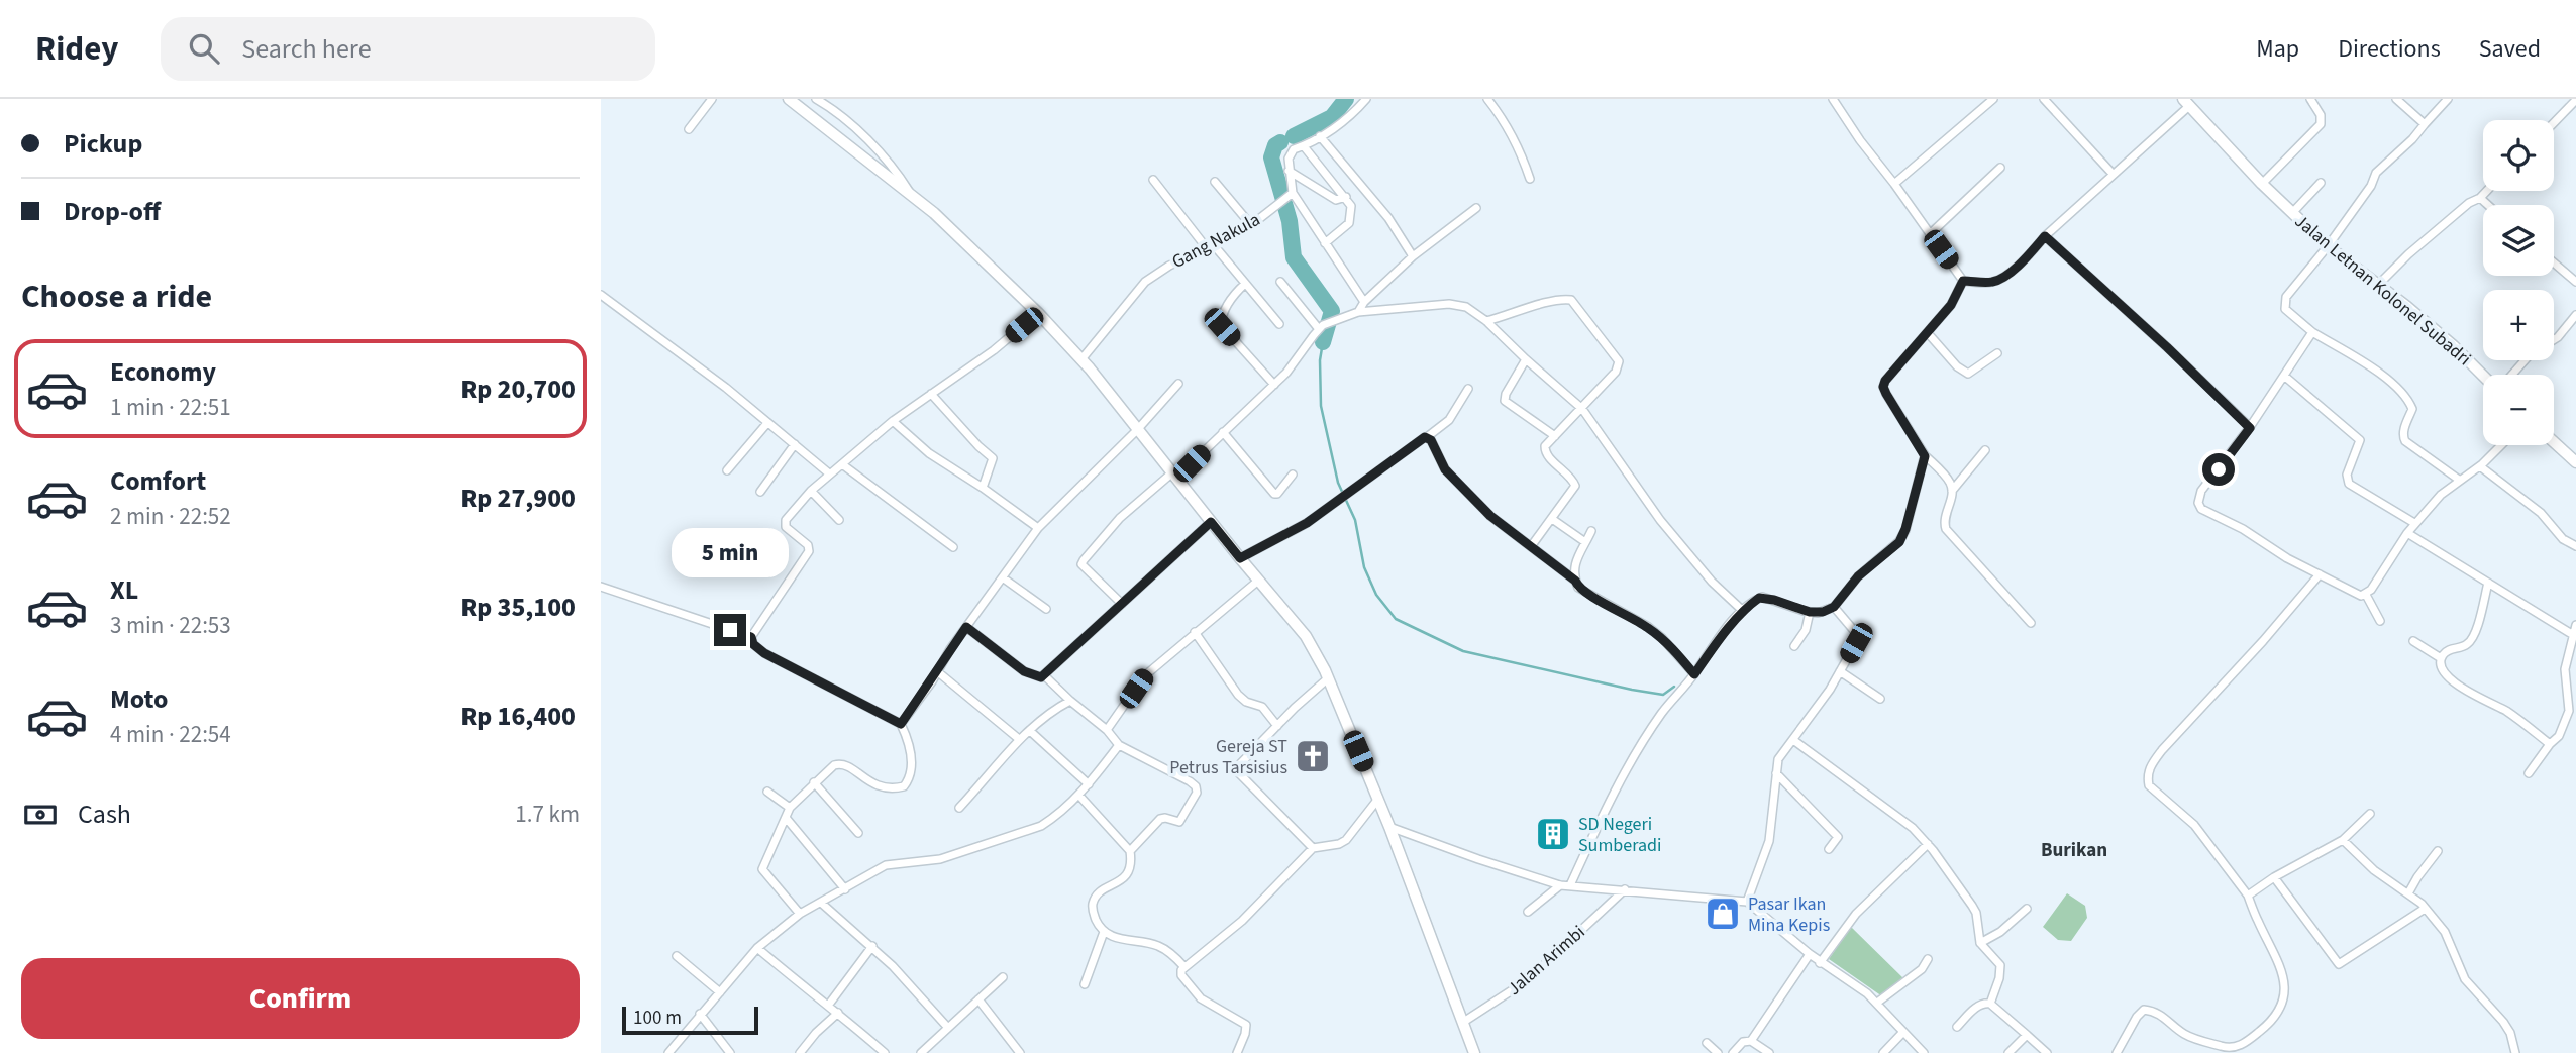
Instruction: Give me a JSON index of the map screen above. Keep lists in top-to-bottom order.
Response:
{
  "streets": {
    "main road": ["Jalan Letnan Kolonel Subadri"],
    "street": ["Gang Nakula", "Jalan Arimbi"]
  },
  "districts": ["Burikan"],
  "places": {
    "church": ["Gereja ST Petrus Tarsisius"],
    "building": ["SD Negeri Sumberadi"],
    "shop": ["Pasar Ikan Mina Kepis"]
  },
  "scale_bar": "100 m",
  "page": {
    "header": "Ridey",
    "search": "Search here",
    "nav": ["Map", "Directions", "Saved"],
    "banner": ["Pickup", "Drop-off"],
    "map_buttons": ["+", "−"],
    "heading": "Choose a ride",
    "list": [
      {
        "name": "Economy",
        "note": "1 min · 22:51",
        "value": "Rp 20,700"
      },
      {
        "name": "Comfort",
        "note": "2 min · 22:52",
        "value": "Rp 27,900"
      },
      {
        "name": "XL",
        "note": "3 min · 22:53",
        "value": "Rp 35,100"
      },
      {
        "name": "Moto",
        "note": "4 min · 22:54",
        "value": "Rp 16,400"
      }
    ],
    "bubble": "5 min",
    "pay": ["Cash", "1.7 km"],
    "buttons": "Confirm",
    "scale": "100 m"
  }
}
